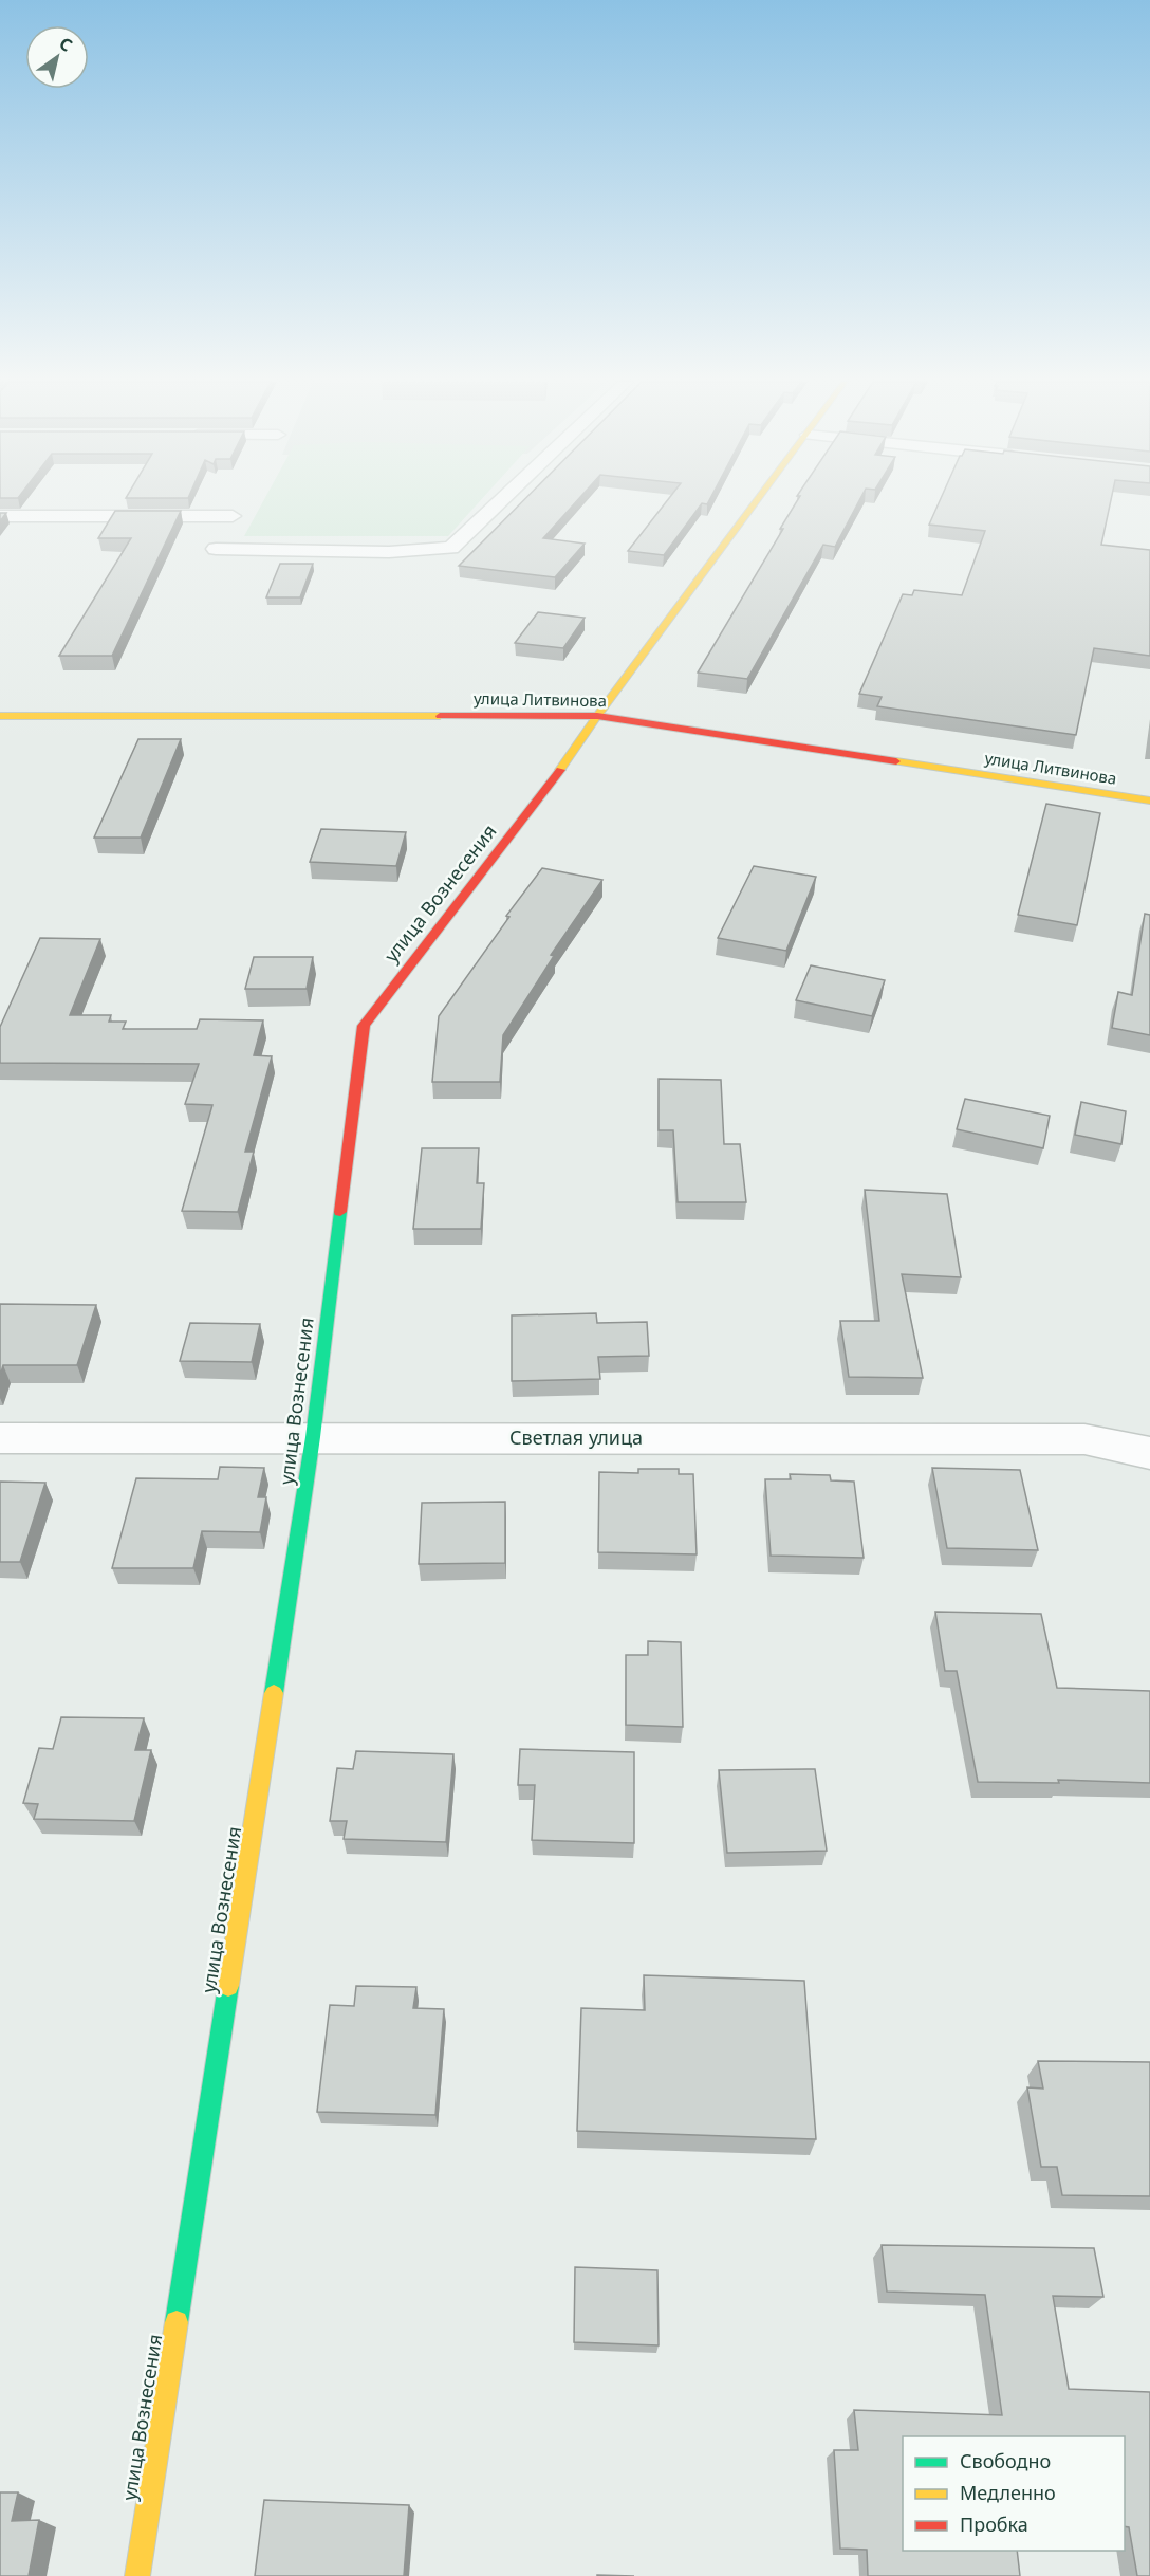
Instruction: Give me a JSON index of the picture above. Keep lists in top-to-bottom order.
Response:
{
  "streets": {
    "street": ["улица Литвинова", "улица Вознесения", "Светлая улица"]
  },
  "crossings": [
    ["улица Литвинова", "улица Вознесения"],
    ["улица Вознесения", "Светлая улица"]
  ],
  "legend": ["Свободно", "Медленно", "Пробка"],
  "north": "top right"
}
